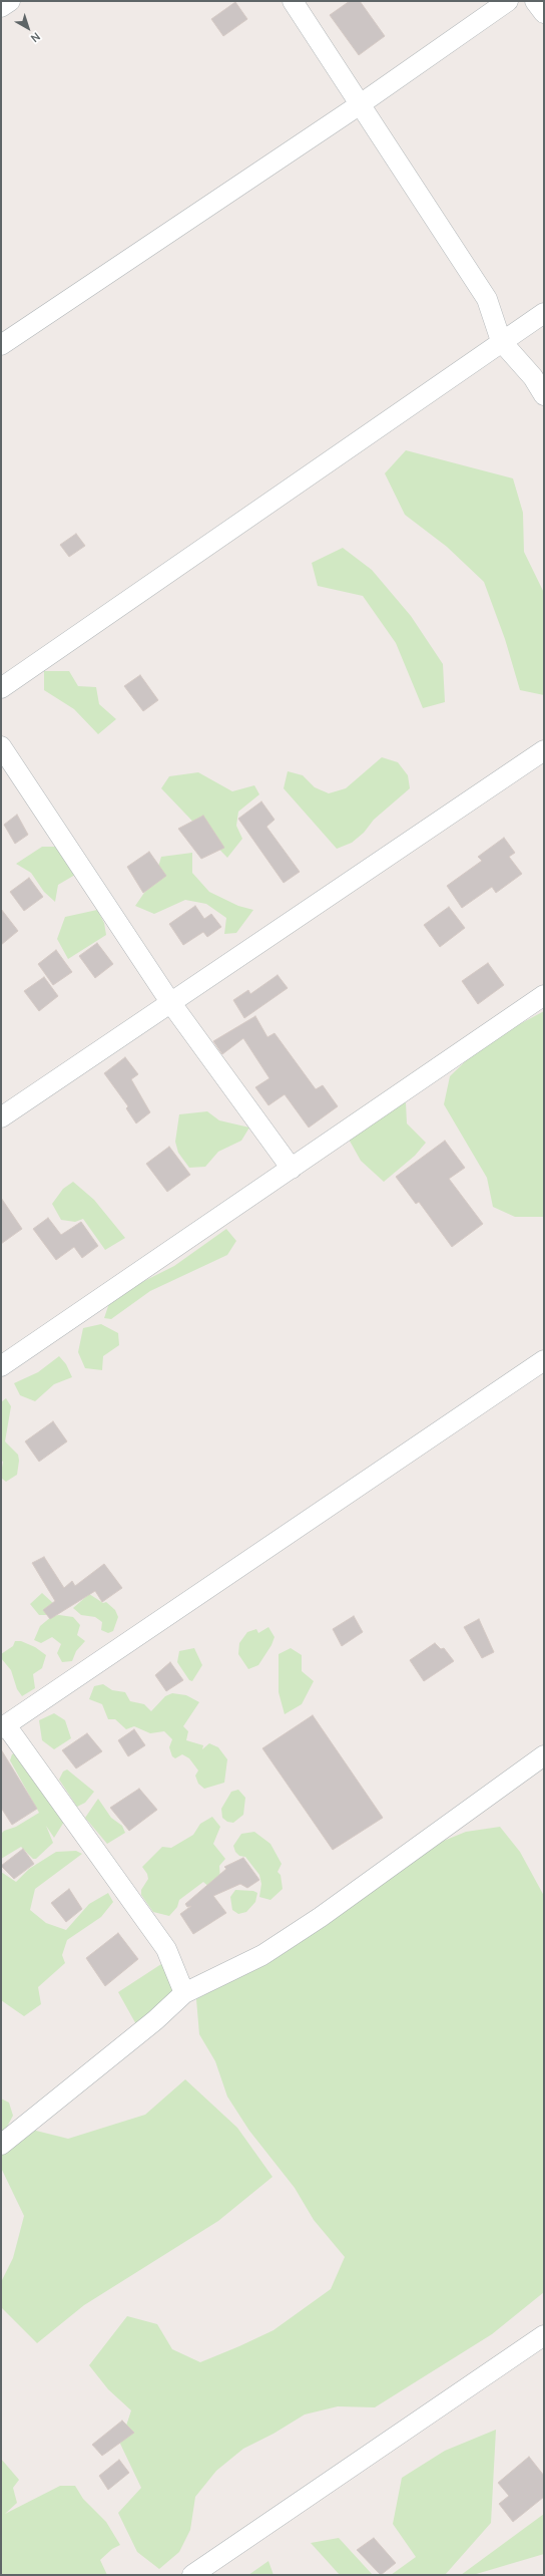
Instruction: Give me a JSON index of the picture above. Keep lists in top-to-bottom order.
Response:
{
  "north": "bottom right"
}
